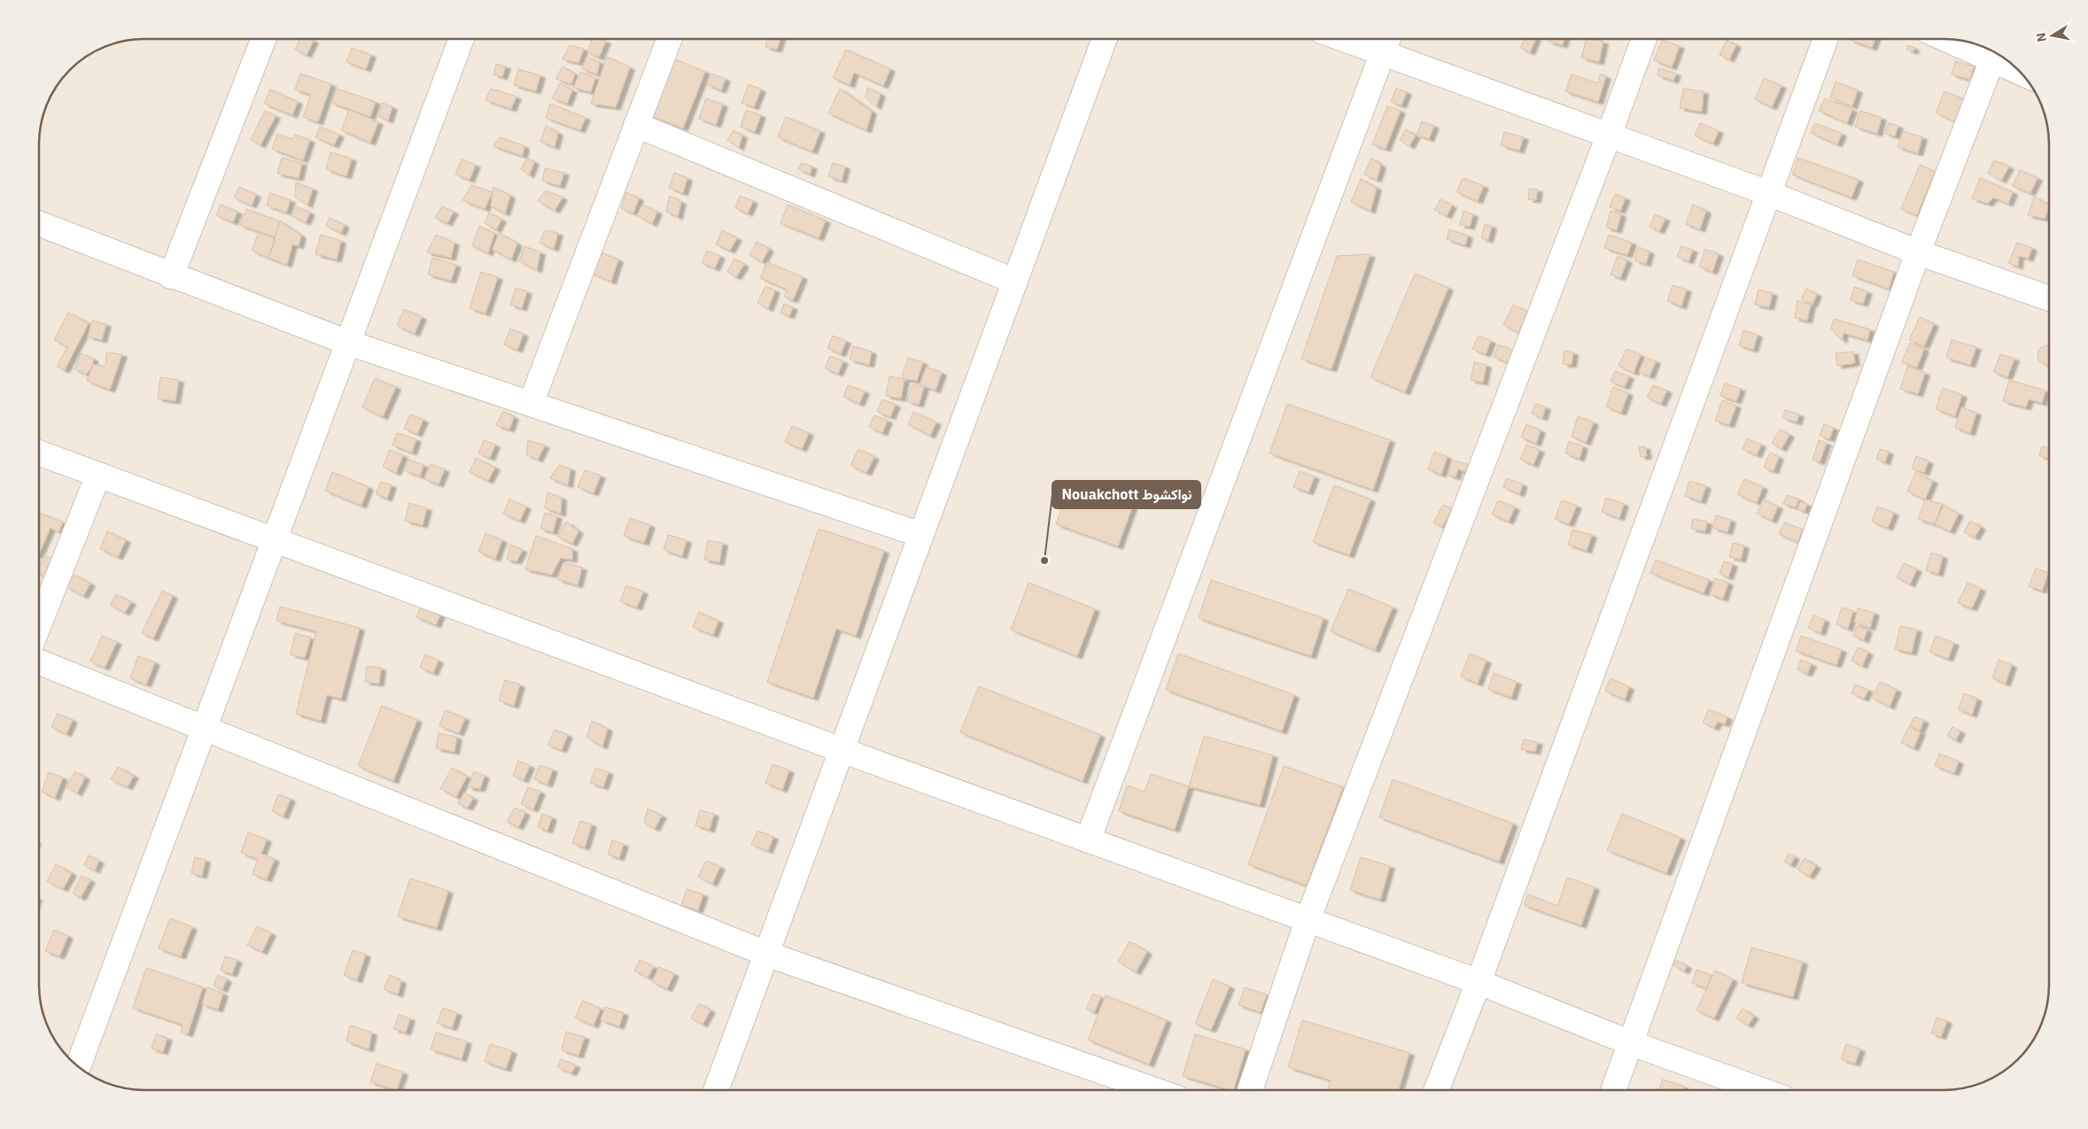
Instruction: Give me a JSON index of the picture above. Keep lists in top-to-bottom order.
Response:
{
  "places": ["Nouakchott نواكشوط"],
  "north": "left"
}
